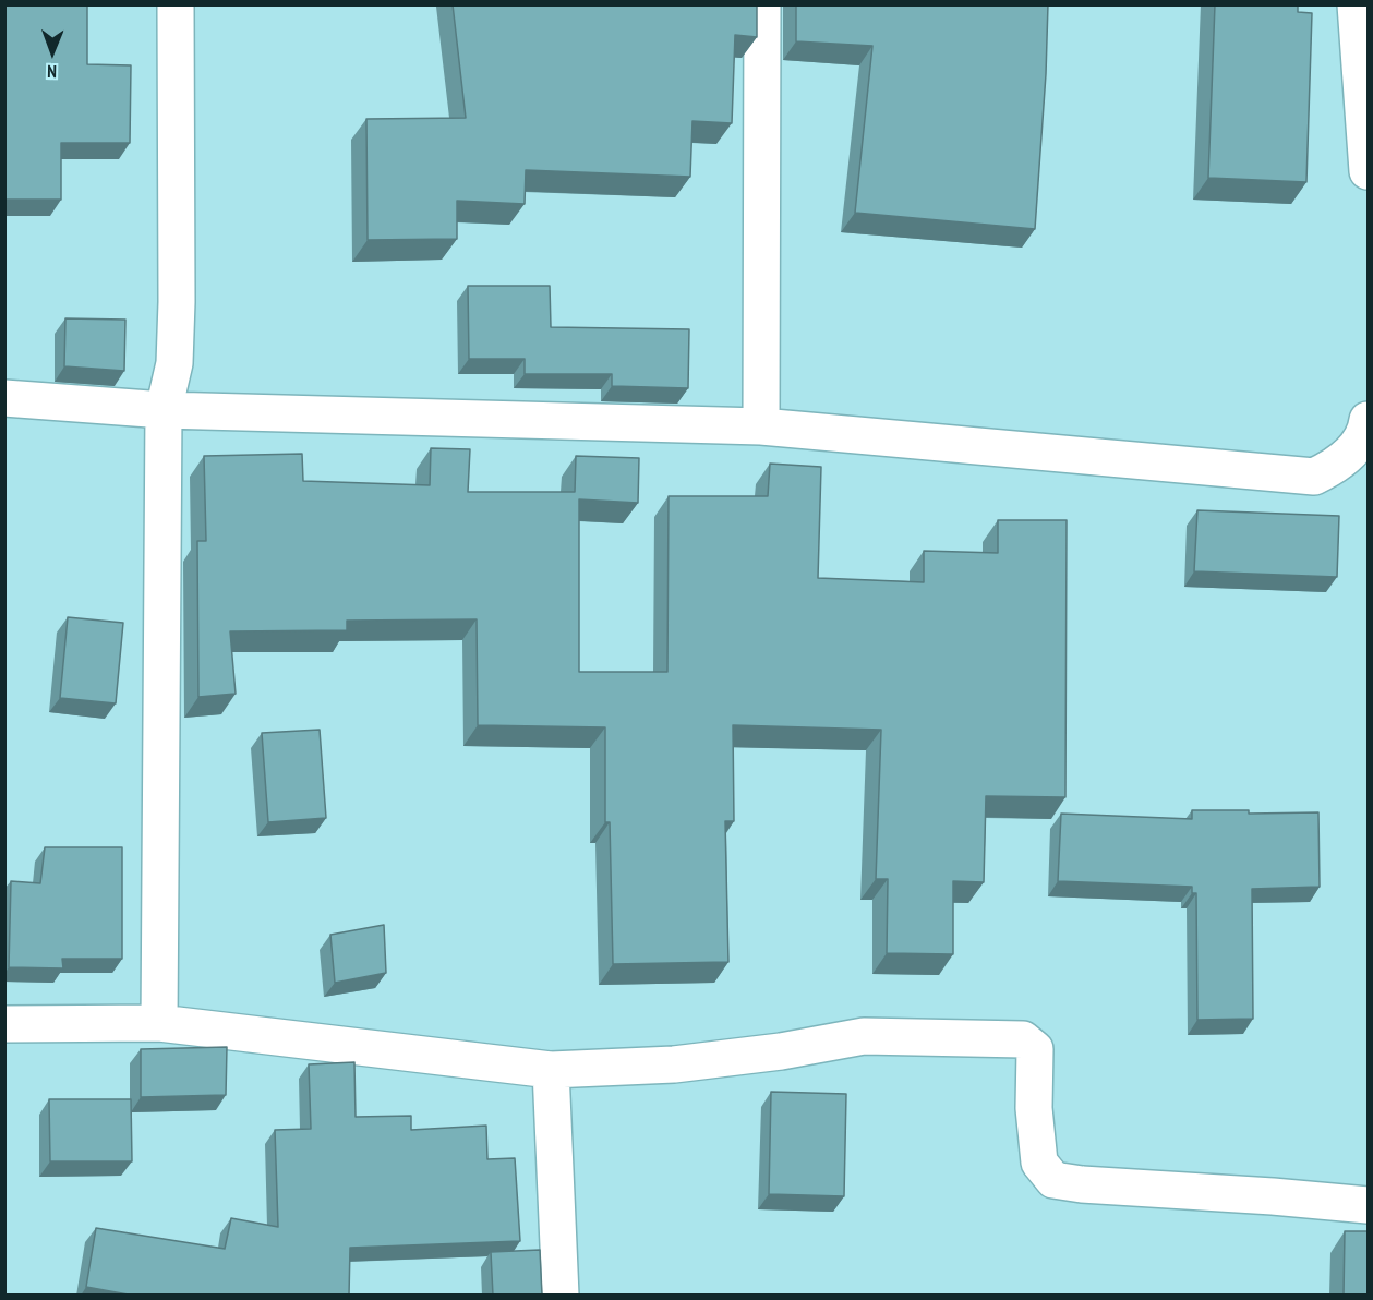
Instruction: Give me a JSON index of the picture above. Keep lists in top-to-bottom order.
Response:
{
  "north": "bottom"
}
